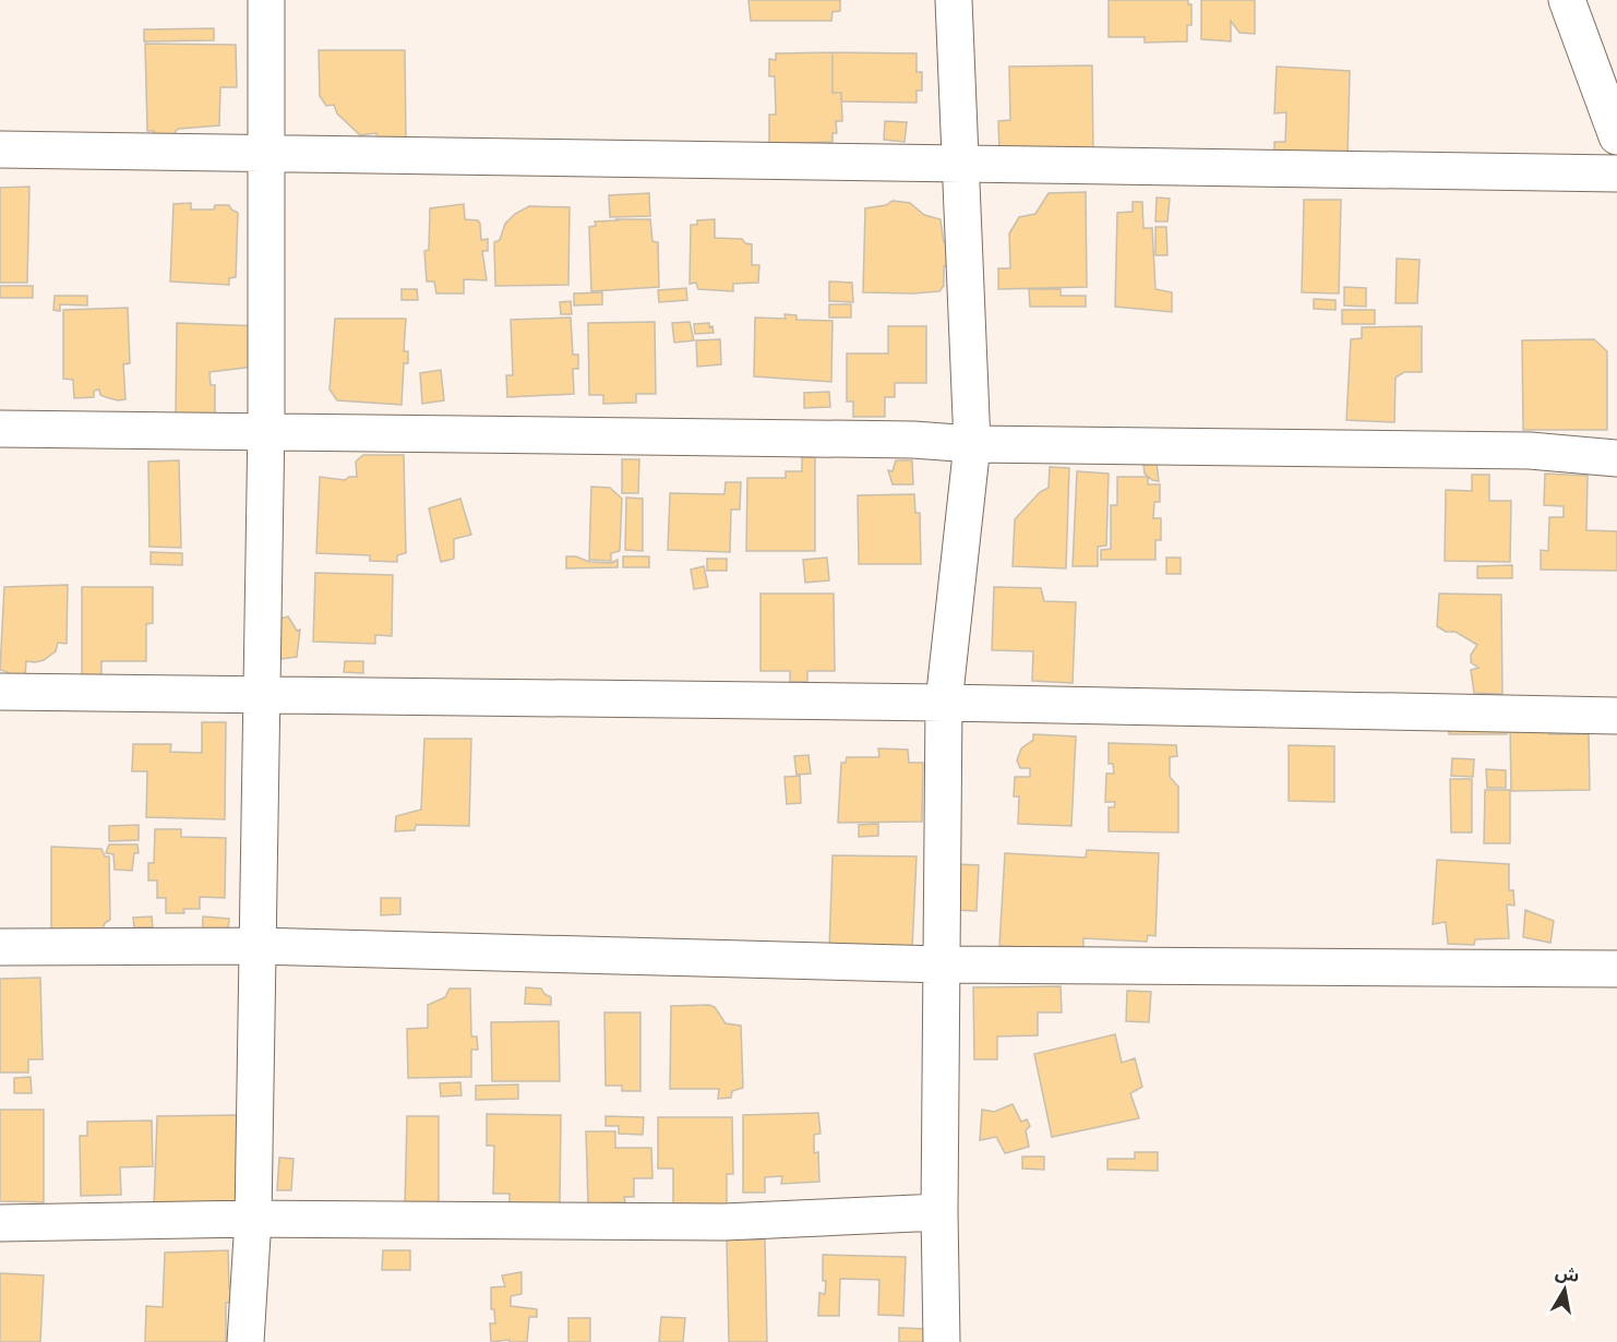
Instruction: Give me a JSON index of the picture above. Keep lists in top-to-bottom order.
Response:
{
  "north": "top"
}
